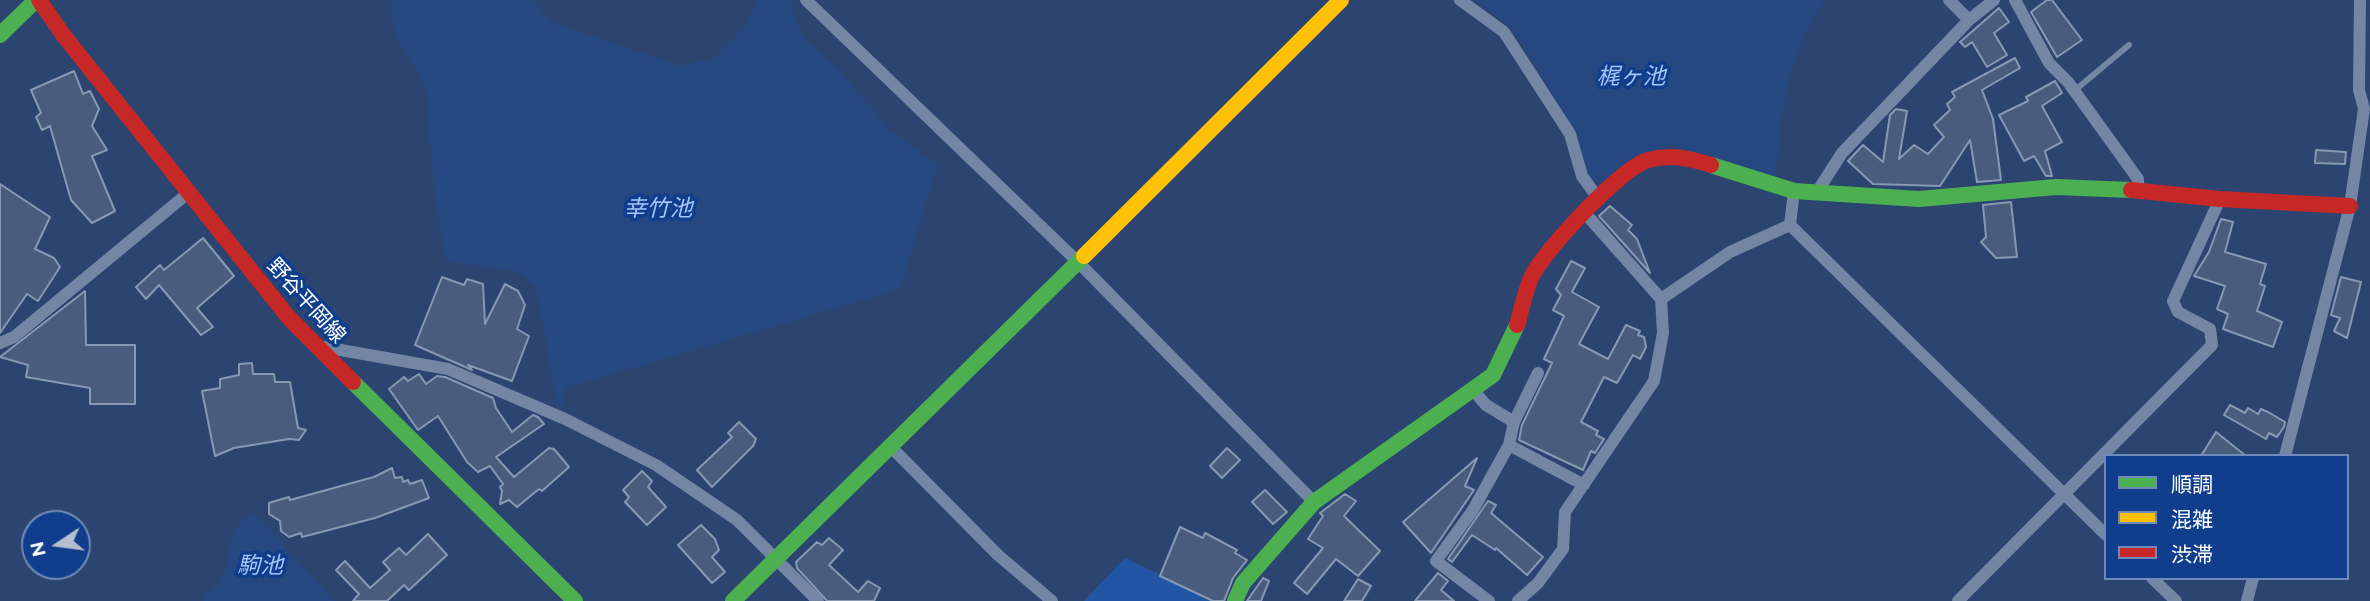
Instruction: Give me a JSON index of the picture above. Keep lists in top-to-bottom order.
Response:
{
  "streets": {
    "street": ["野谷平岡線"]
  },
  "water": ["梶ヶ池", "幸竹池", "駒池"],
  "legend": ["順調", "混雑", "渋滞"],
  "north": "left"
}
